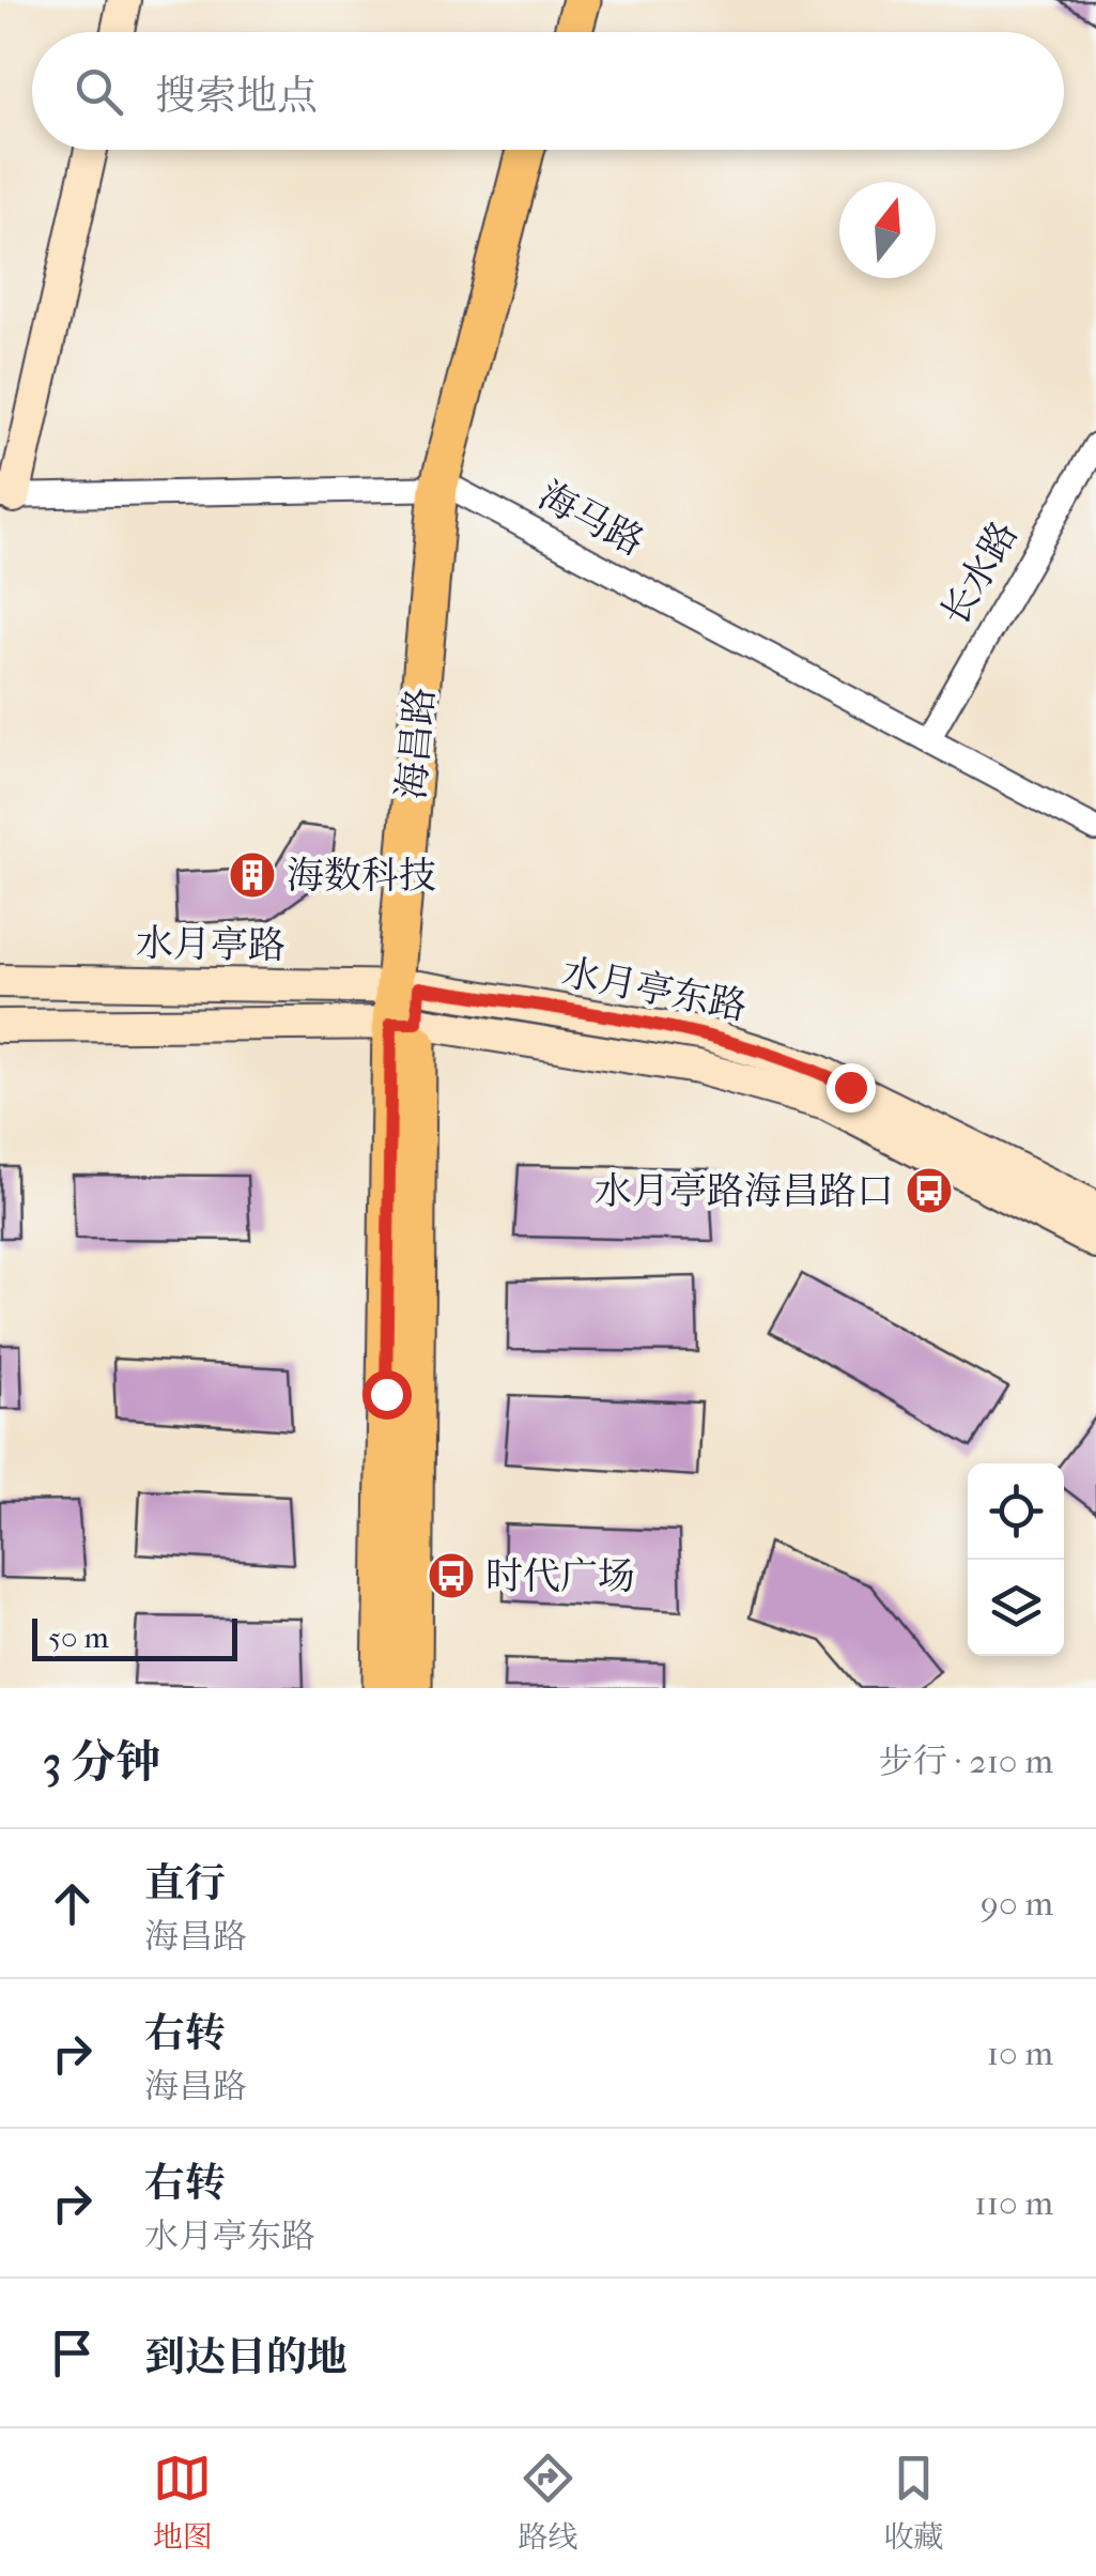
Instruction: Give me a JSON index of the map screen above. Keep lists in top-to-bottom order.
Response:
{
  "streets": {
    "main road": ["海昌路", "水月亭路", "水月亭东路"],
    "street": ["海马路", "长水路"]
  },
  "crossings": [
    ["海马路", "长水路"],
    ["海马路", "海昌路"],
    ["海昌路", "水月亭路"],
    ["海昌路", "水月亭东路"],
    ["水月亭路", "水月亭东路"]
  ],
  "places": {
    "building": ["海数科技"],
    "bus stop": ["水月亭路海昌路口", "时代广场"]
  },
  "scale_bar": "50 m",
  "north": "top",
  "page": {
    "search": "搜索地点",
    "scale": "50 m",
    "heading": ["3 分钟", "步行 · 210 m"],
    "list": [
      ["直行", "海昌路", "90 m"],
      ["右转", "海昌路", "10 m"],
      ["右转", "水月亭东路", "110 m"],
      "到达目的地"
    ],
    "nav": ["地图", "路线", "收藏"]
  }
}
